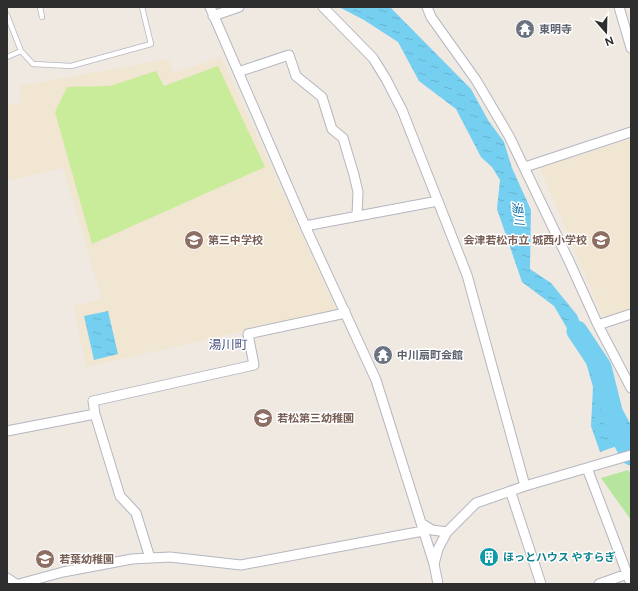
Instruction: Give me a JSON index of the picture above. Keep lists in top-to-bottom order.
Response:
{
  "districts": ["湯川町"],
  "water": ["湯川"],
  "places": {
    "temple": ["東明寺", "中川扇町会館"],
    "school or university": [
      "第三中学校",
      "会津若松市立 城西小学校",
      "若松第三幼稚園",
      "若葉幼稚園"
    ],
    "building": ["ほっとハウス やすらぎ"]
  },
  "north": "bottom"
}
